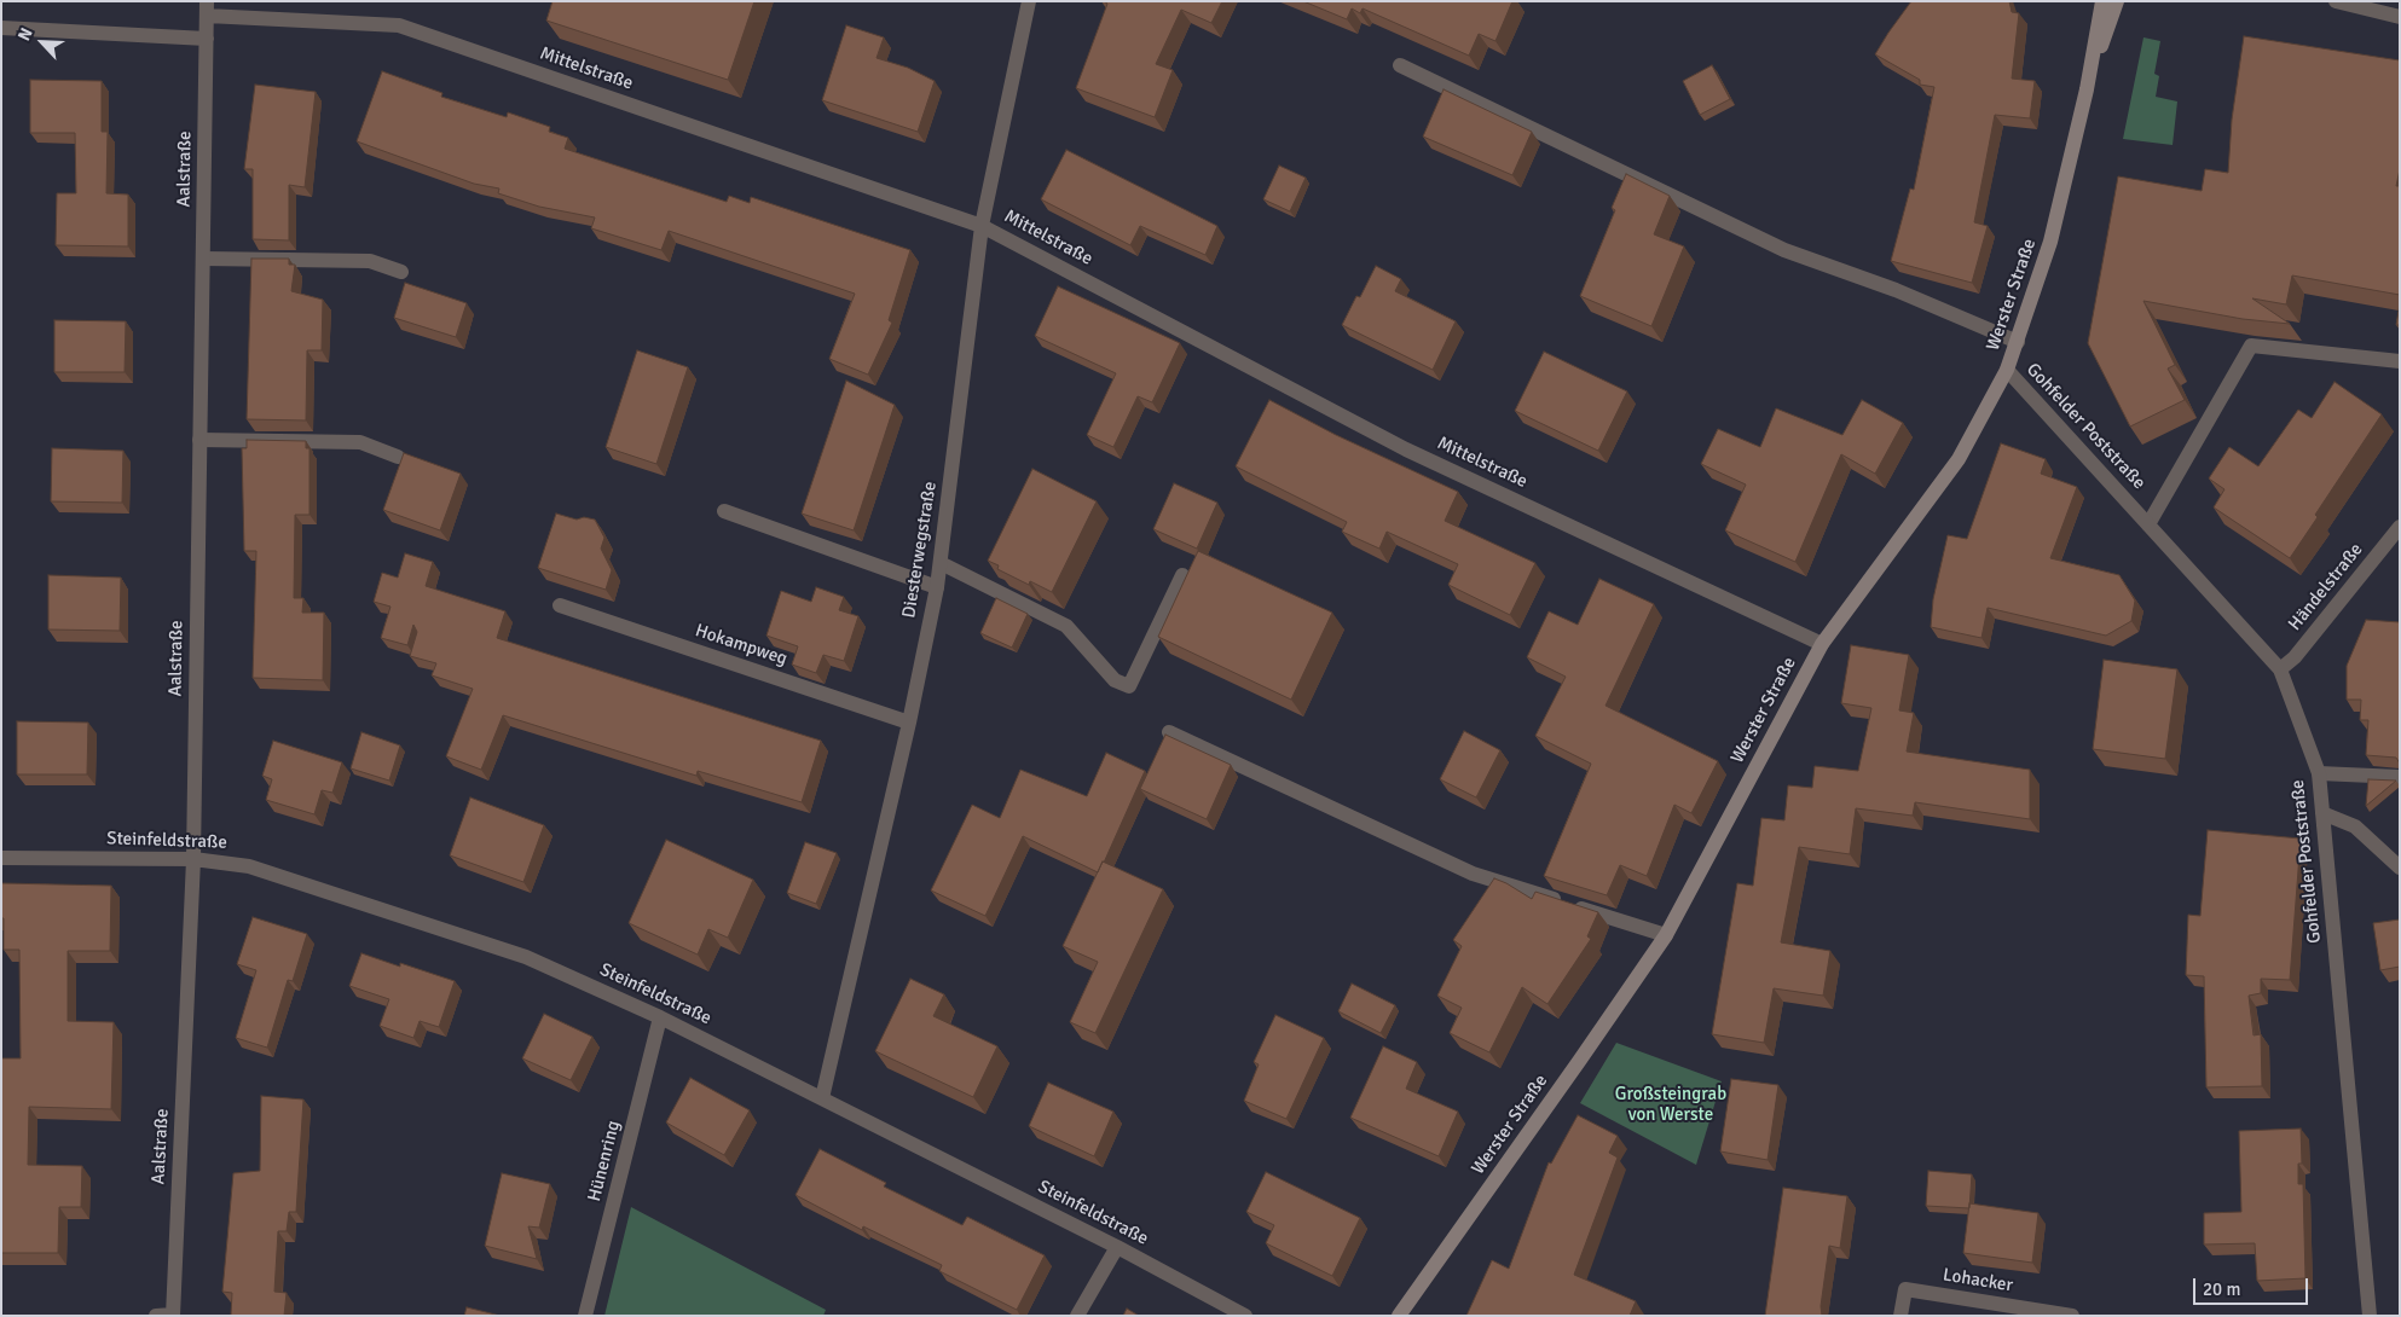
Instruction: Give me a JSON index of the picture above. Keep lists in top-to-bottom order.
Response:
{
  "streets": {
    "main road": ["Werster Straße"],
    "street": [
      "Mittelstraße",
      "Aalstraße",
      "Gohfelder Poststraße",
      "Diesterwegstraße",
      "Händelstraße",
      "Hokampweg",
      "Steinfeldstraße",
      "Hünenring",
      "Lohacker"
    ]
  },
  "crossings": [
    ["Mittelstraße", "Aalstraße"],
    ["Mittelstraße", "Werster Straße"],
    ["Mittelstraße", "Diesterwegstraße"],
    ["Aalstraße", "Steinfeldstraße"],
    ["Werster Straße", "Gohfelder Poststraße"],
    ["Gohfelder Poststraße", "Händelstraße"],
    ["Diesterwegstraße", "Hokampweg"],
    ["Diesterwegstraße", "Steinfeldstraße"],
    ["Steinfeldstraße", "Hünenring"]
  ],
  "parks": ["Großsteingrab von Werste"],
  "scale_bar": "20 m",
  "north": "top left"
}
